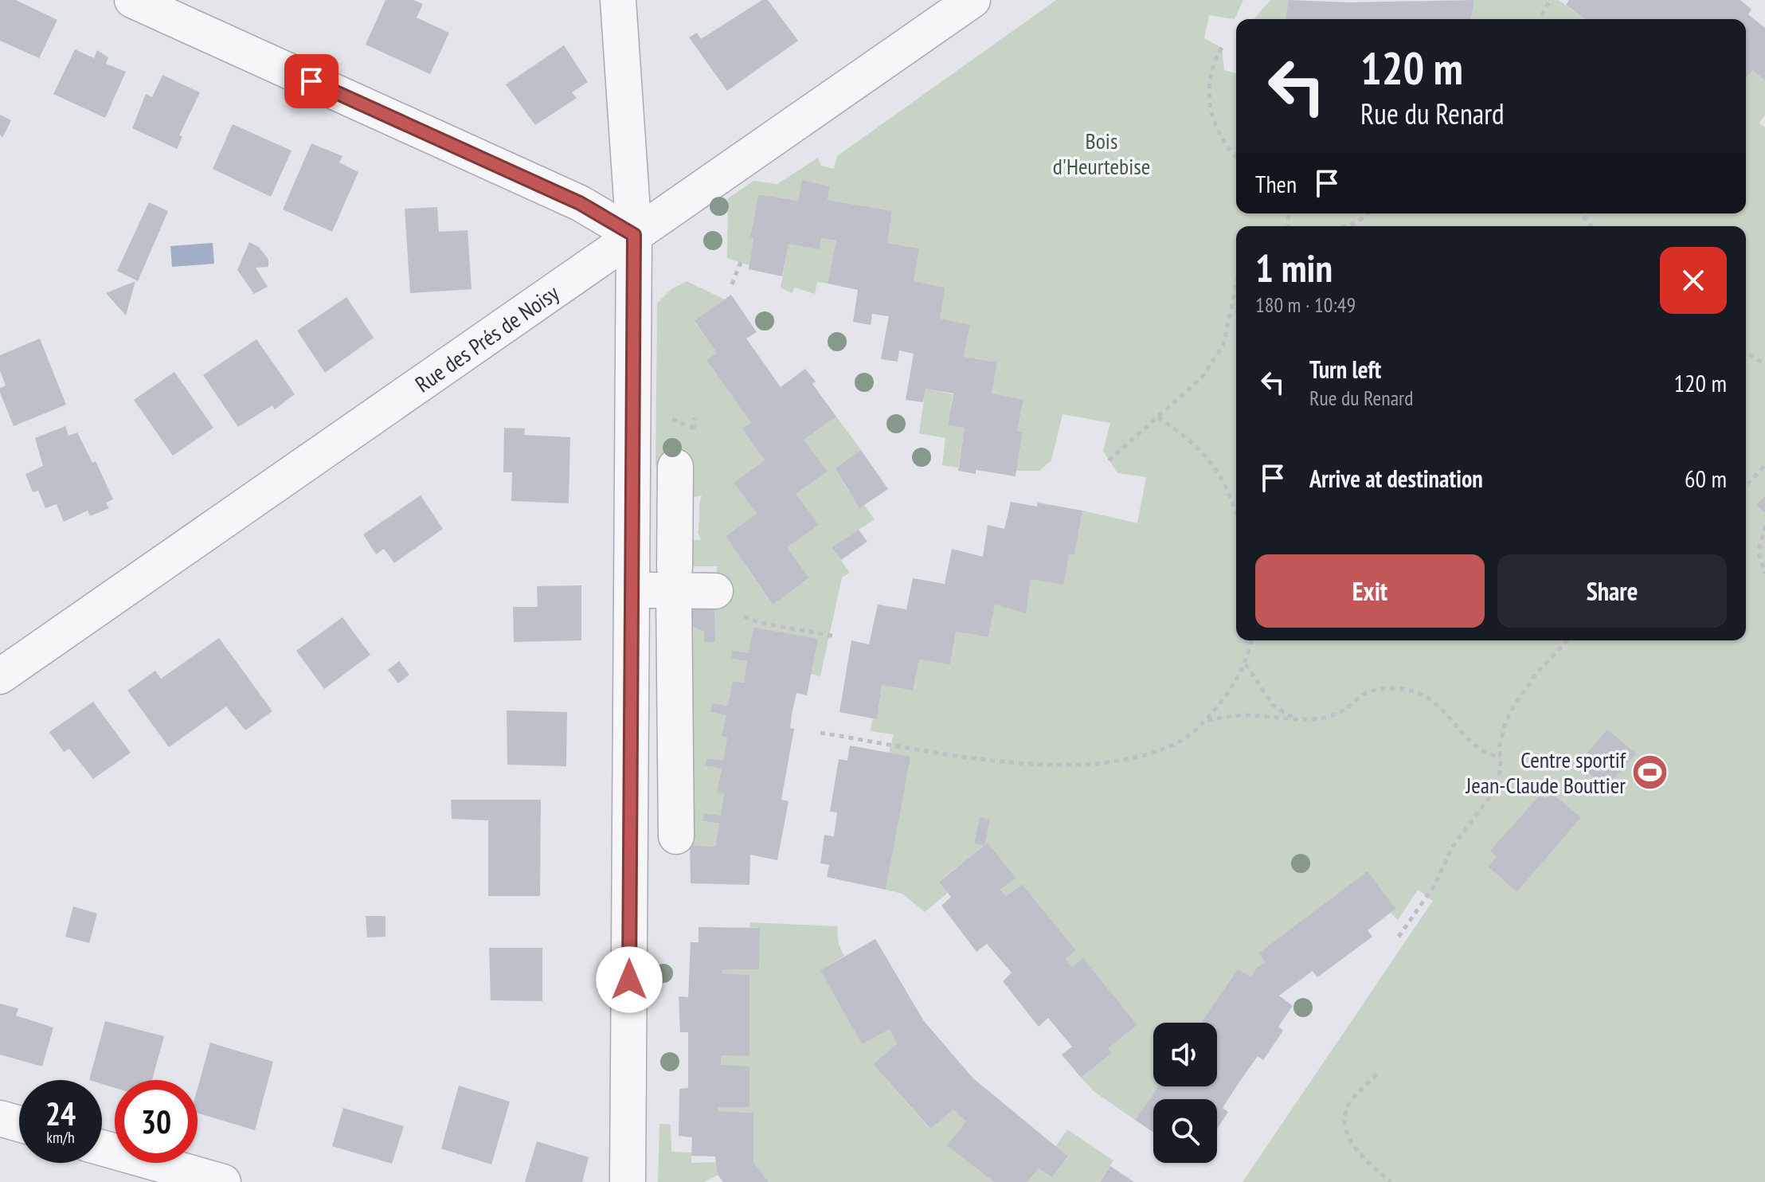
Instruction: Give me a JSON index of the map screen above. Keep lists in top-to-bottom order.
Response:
{
  "streets": {
    "street": ["Rue des Prés de Noisy"]
  },
  "parks": ["Bois d'Heurtebise"],
  "places": {
    "sports": ["Centre sportif Jean-Claude Bouttier"]
  },
  "page": {
    "turn": ["120 m", "Rue du Renard"],
    "then": "Then",
    "heading": ["1 min", "180 m · 10:49"],
    "list": [
      {
        "name": "Turn left",
        "note": "Rue du Renard",
        "value": "120 m"
      },
      {
        "name": "Arrive at destination",
        "value": "60 m"
      }
    ],
    "buttons": ["Exit", "Share"],
    "speed": "24 km/h",
    "limit": "30"
  }
}
